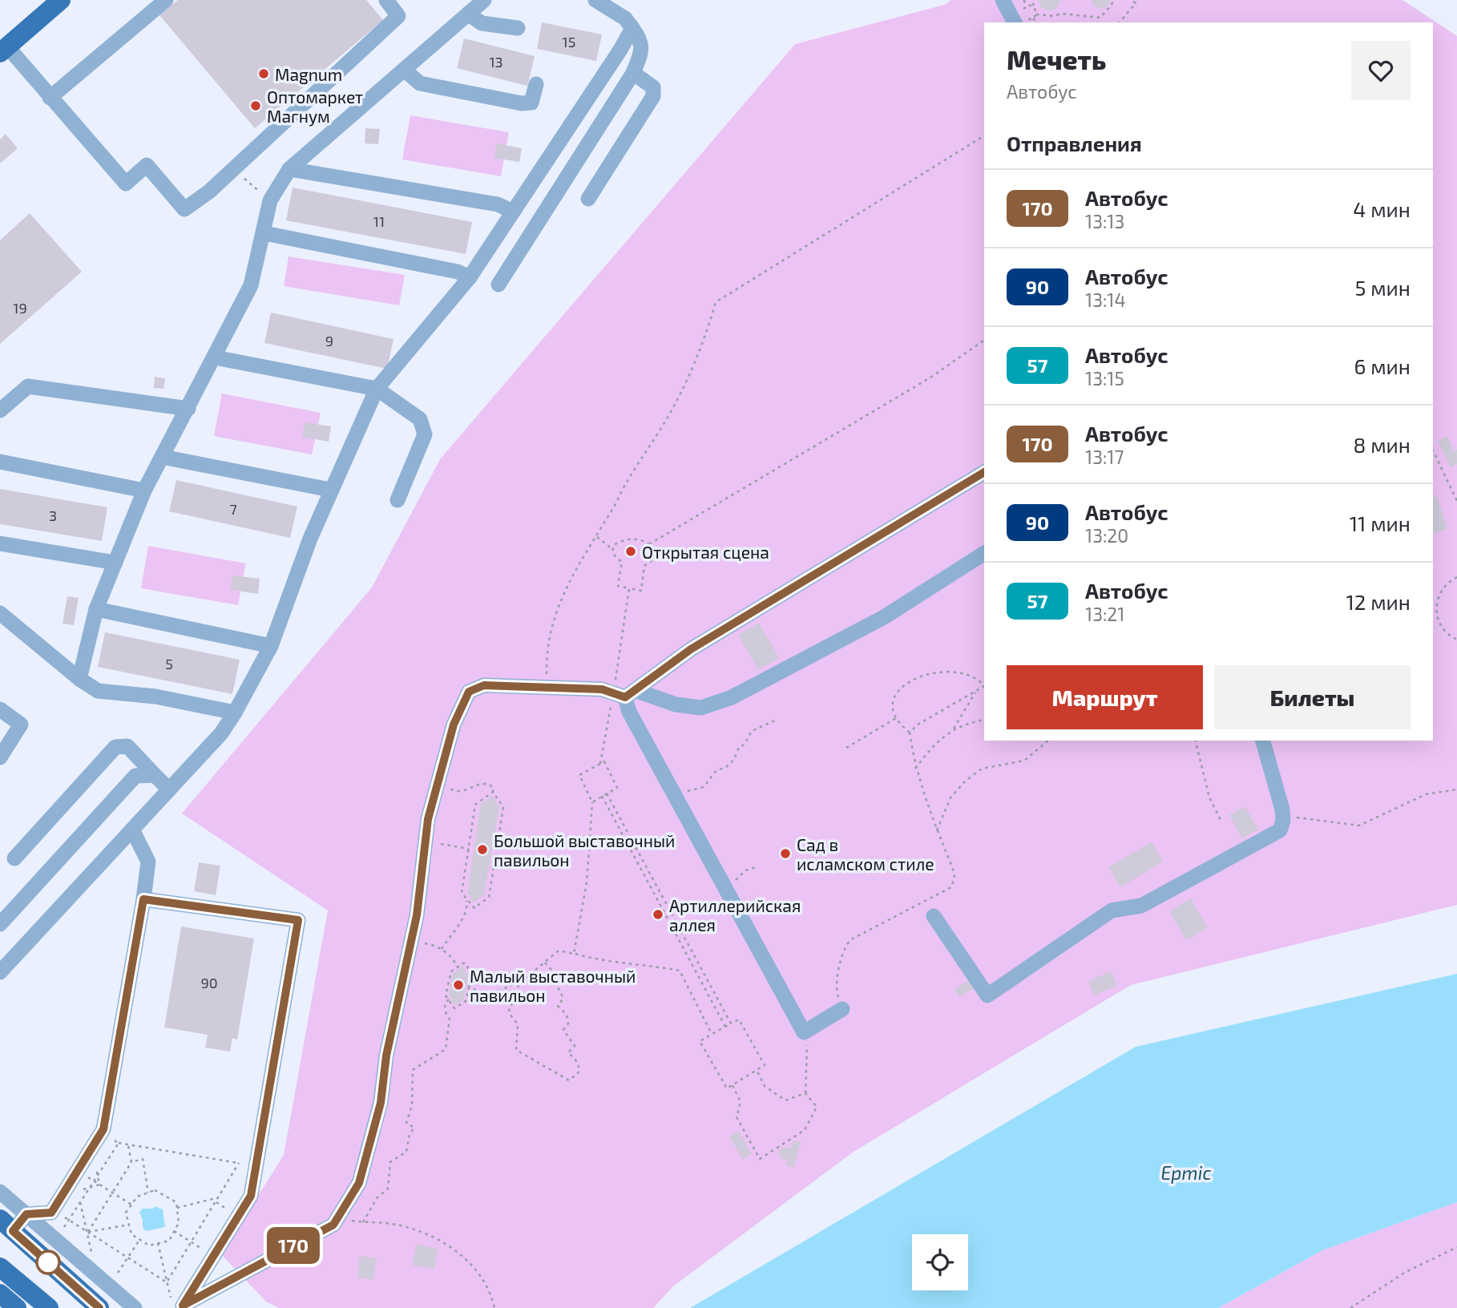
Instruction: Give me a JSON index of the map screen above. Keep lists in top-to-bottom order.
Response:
{
  "water": ["Ертіс"],
  "places": [
    "Magnum",
    "Оптомаркет Магнум",
    "Открытая сцена",
    "Большой выставочный павильон",
    "Сад в исламском стиле",
    "Артиллерийская аллея",
    "Малый выставочный павильон"
  ],
  "lines": ["bus line 170"],
  "house_numbers": [
    "15",
    "13",
    "11",
    "19",
    "9",
    "7",
    "3",
    "5",
    "90"
  ],
  "page": {
    "on_map": "170",
    "heading": [
      ["Мечеть", "Автобус"],
      "Отправления"
    ],
    "list": [
      {
        "mark": "170",
        "name": "Автобус",
        "note": "13:13",
        "value": "4 мин"
      },
      {
        "mark": "90",
        "name": "Автобус",
        "note": "13:14",
        "value": "5 мин"
      },
      {
        "mark": "57",
        "name": "Автобус",
        "note": "13:15",
        "value": "6 мин"
      },
      {
        "mark": "170",
        "name": "Автобус",
        "note": "13:17",
        "value": "8 мин"
      },
      {
        "mark": "90",
        "name": "Автобус",
        "note": "13:20",
        "value": "11 мин"
      },
      {
        "mark": "57",
        "name": "Автобус",
        "note": "13:21",
        "value": "12 мин"
      }
    ],
    "buttons": ["Маршрут", "Билеты"]
  }
}
